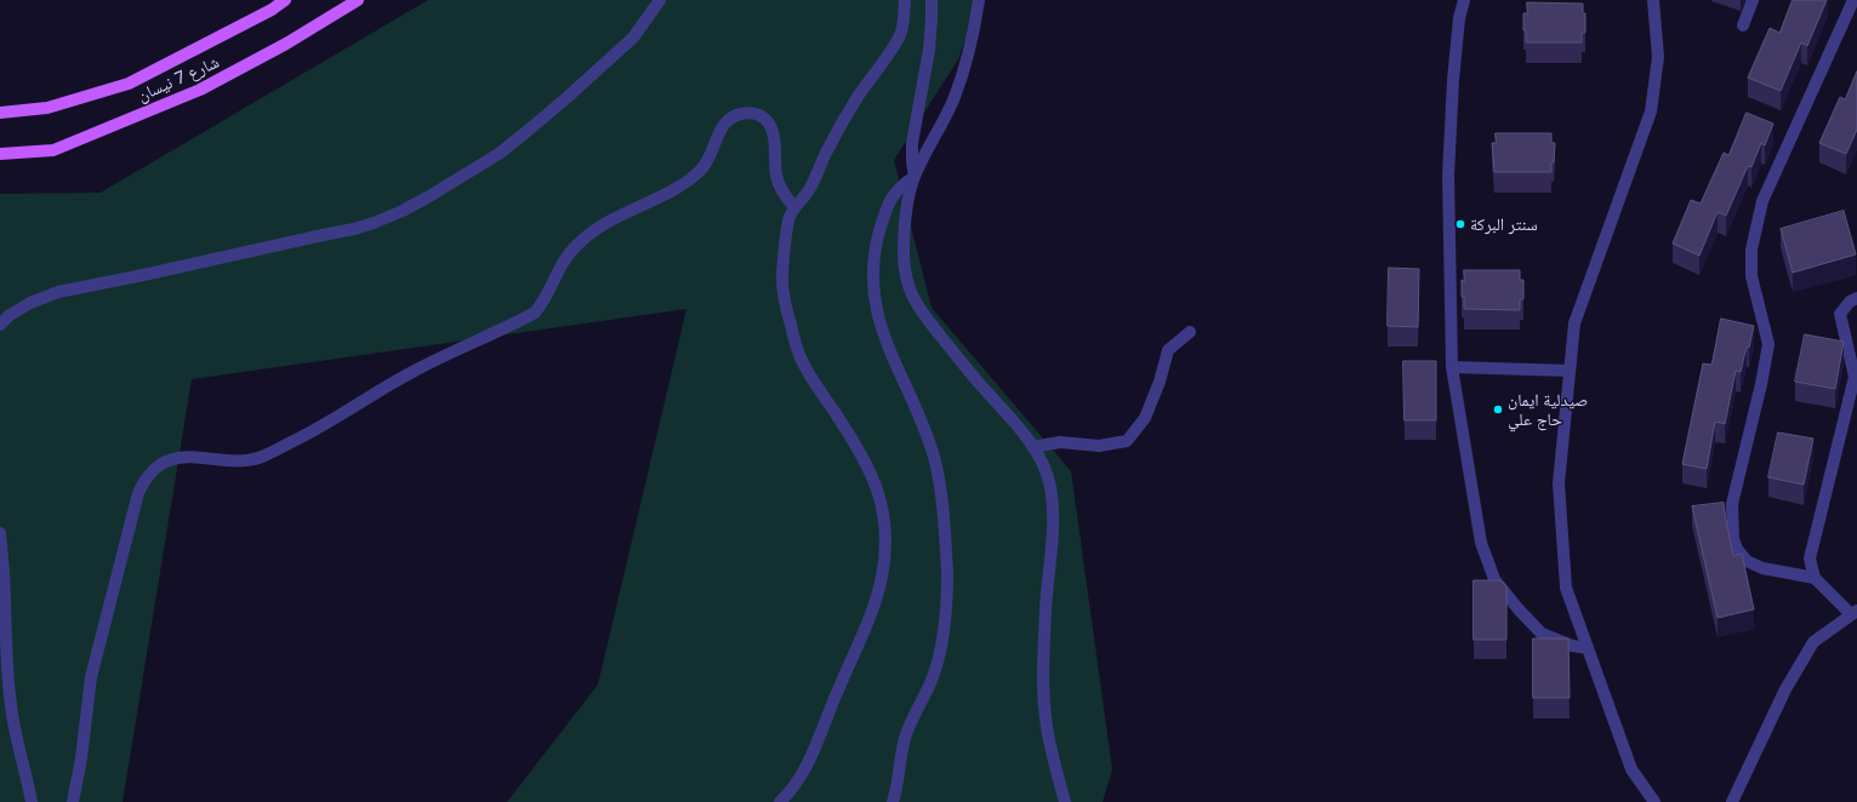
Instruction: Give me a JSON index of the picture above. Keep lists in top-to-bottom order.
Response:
{
  "streets": {
    "main road": ["شارع 7 نيسان"]
  },
  "places": ["سنتر البركة", "صيدلية ايمان حاج علي"]
}
